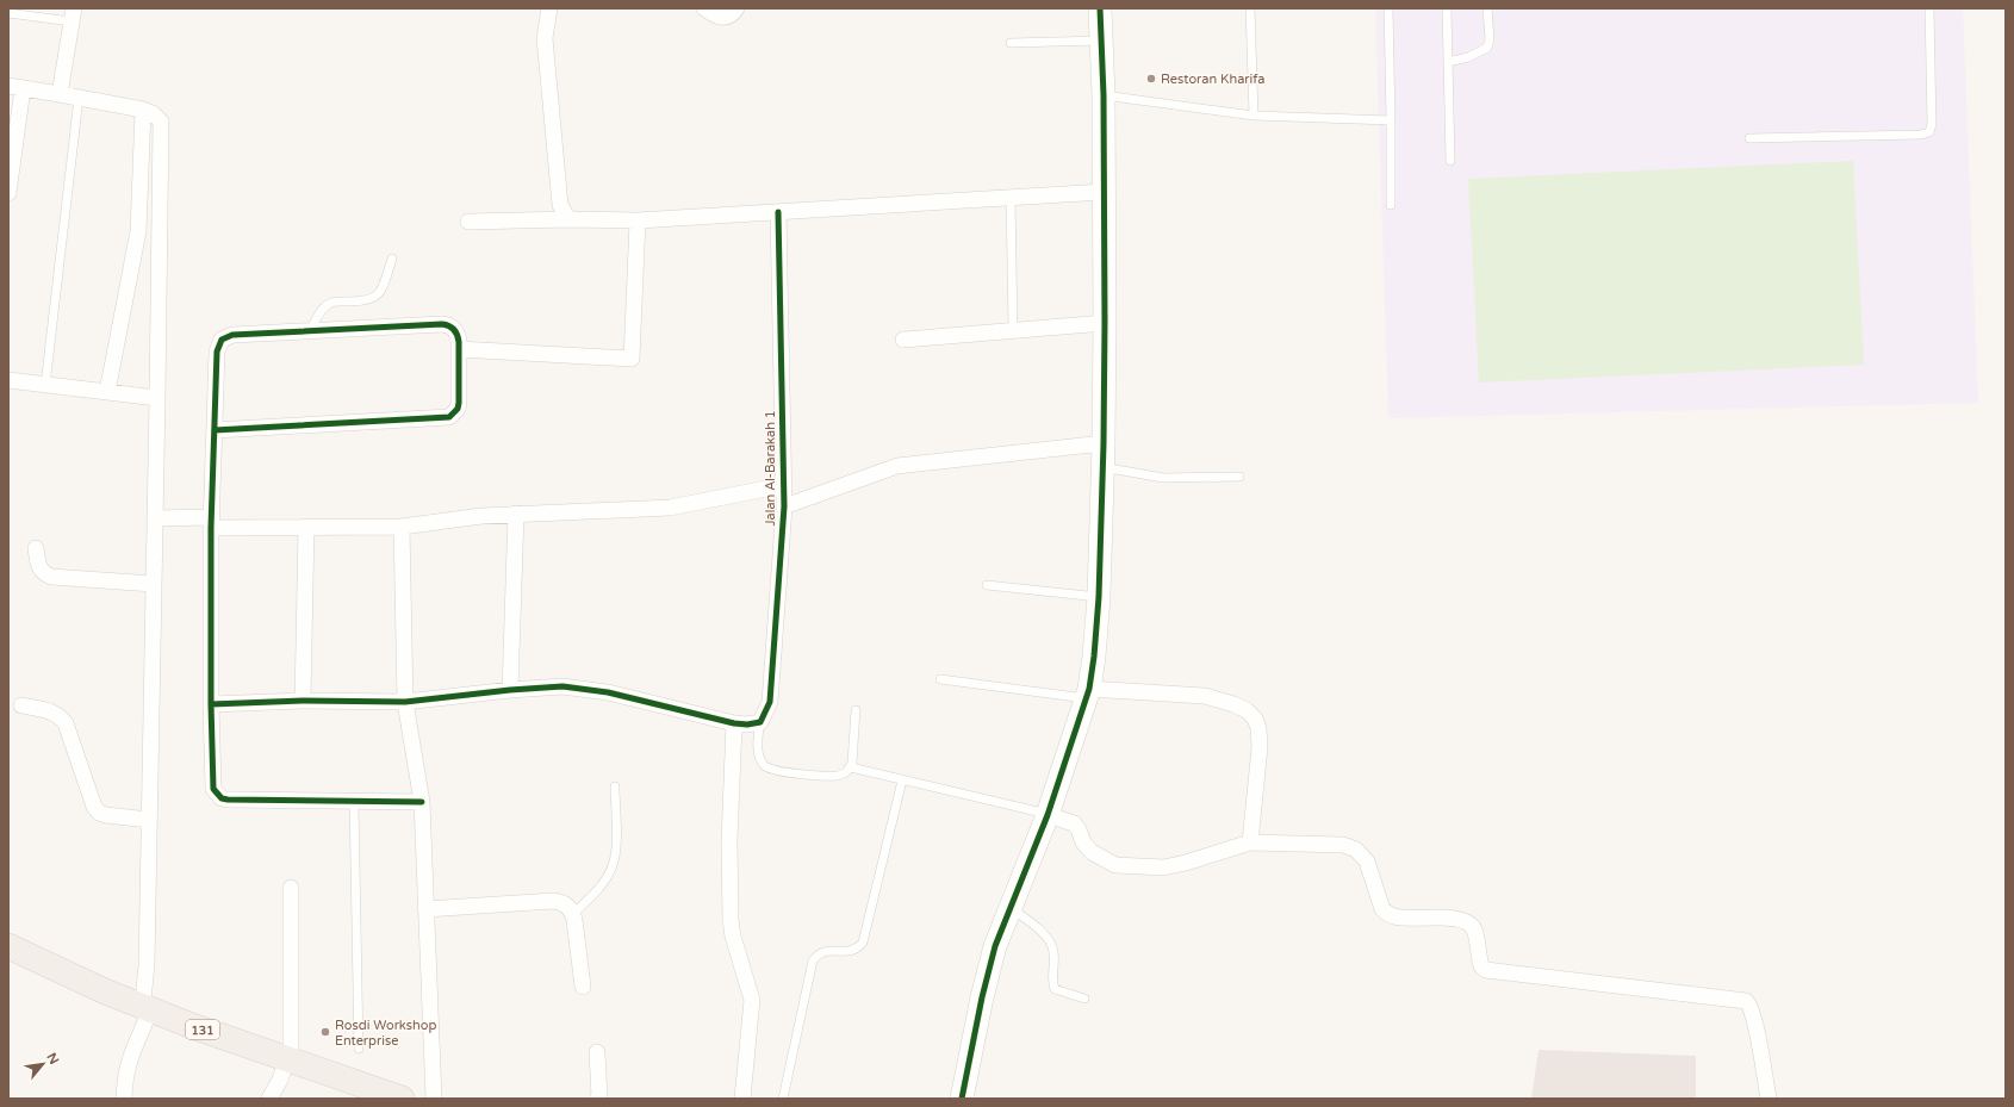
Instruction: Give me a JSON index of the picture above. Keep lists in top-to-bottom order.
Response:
{
  "streets": {
    "main road": ["131"],
    "street": ["Jalan Al-Barakah 1"]
  },
  "places": ["Restoran Kharifa", "Rosdi Workshop Enterprise"],
  "north": "top right"
}
